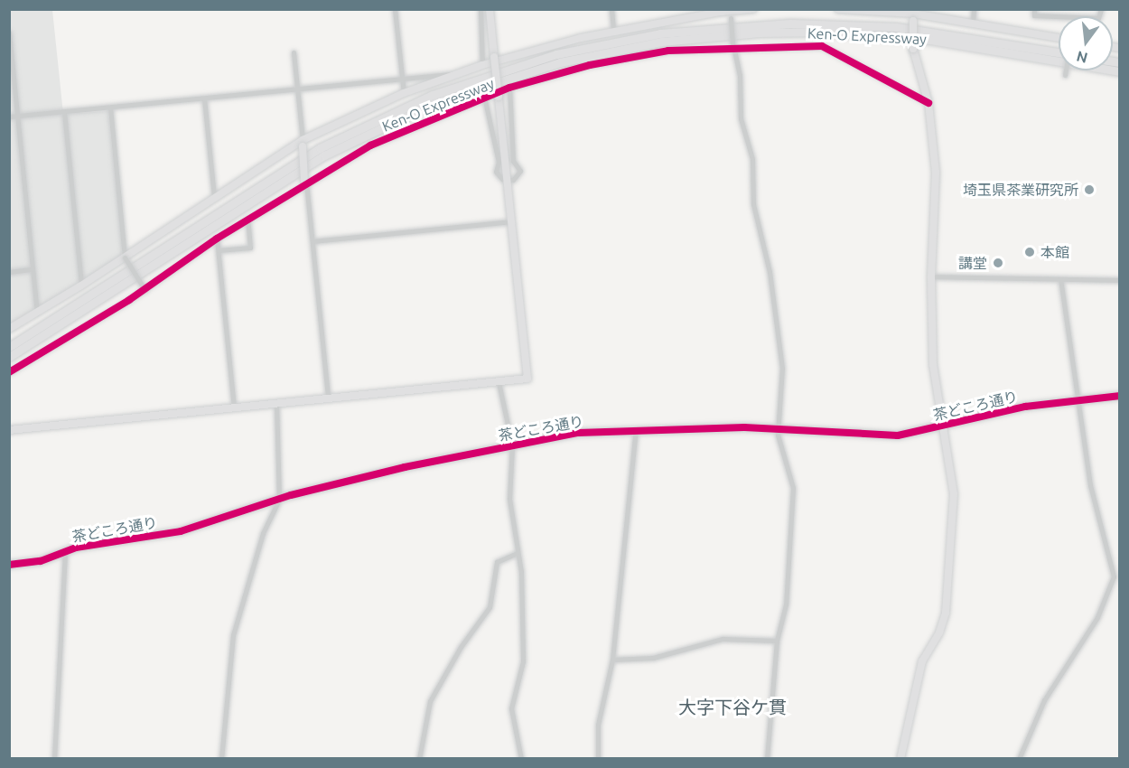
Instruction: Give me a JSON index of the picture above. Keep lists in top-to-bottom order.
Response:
{
  "streets": {
    "highway": ["Ken-O Expressway"],
    "street": ["茶どころ通り"]
  },
  "districts": ["大字下谷ケ貫"],
  "places": ["埼玉県茶業研究所", "本館", "講堂"],
  "north": "bottom"
}
